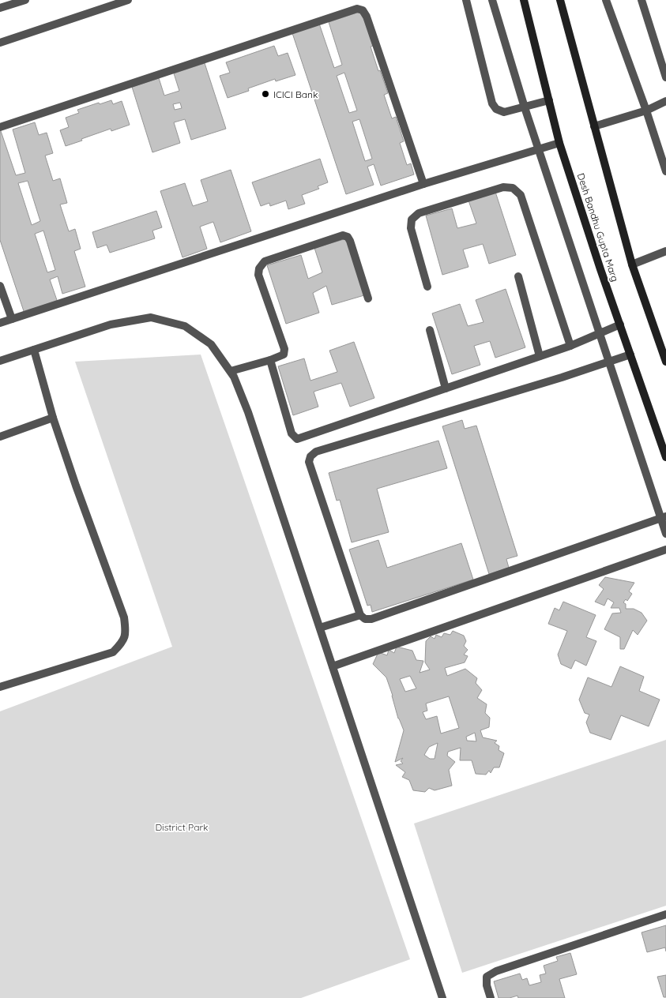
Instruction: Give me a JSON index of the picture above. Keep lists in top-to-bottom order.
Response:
{
  "streets": {
    "street": ["Desh Bandhu Gupta Marg"]
  },
  "parks": ["District Park"],
  "places": ["ICICI Bank"]
}
